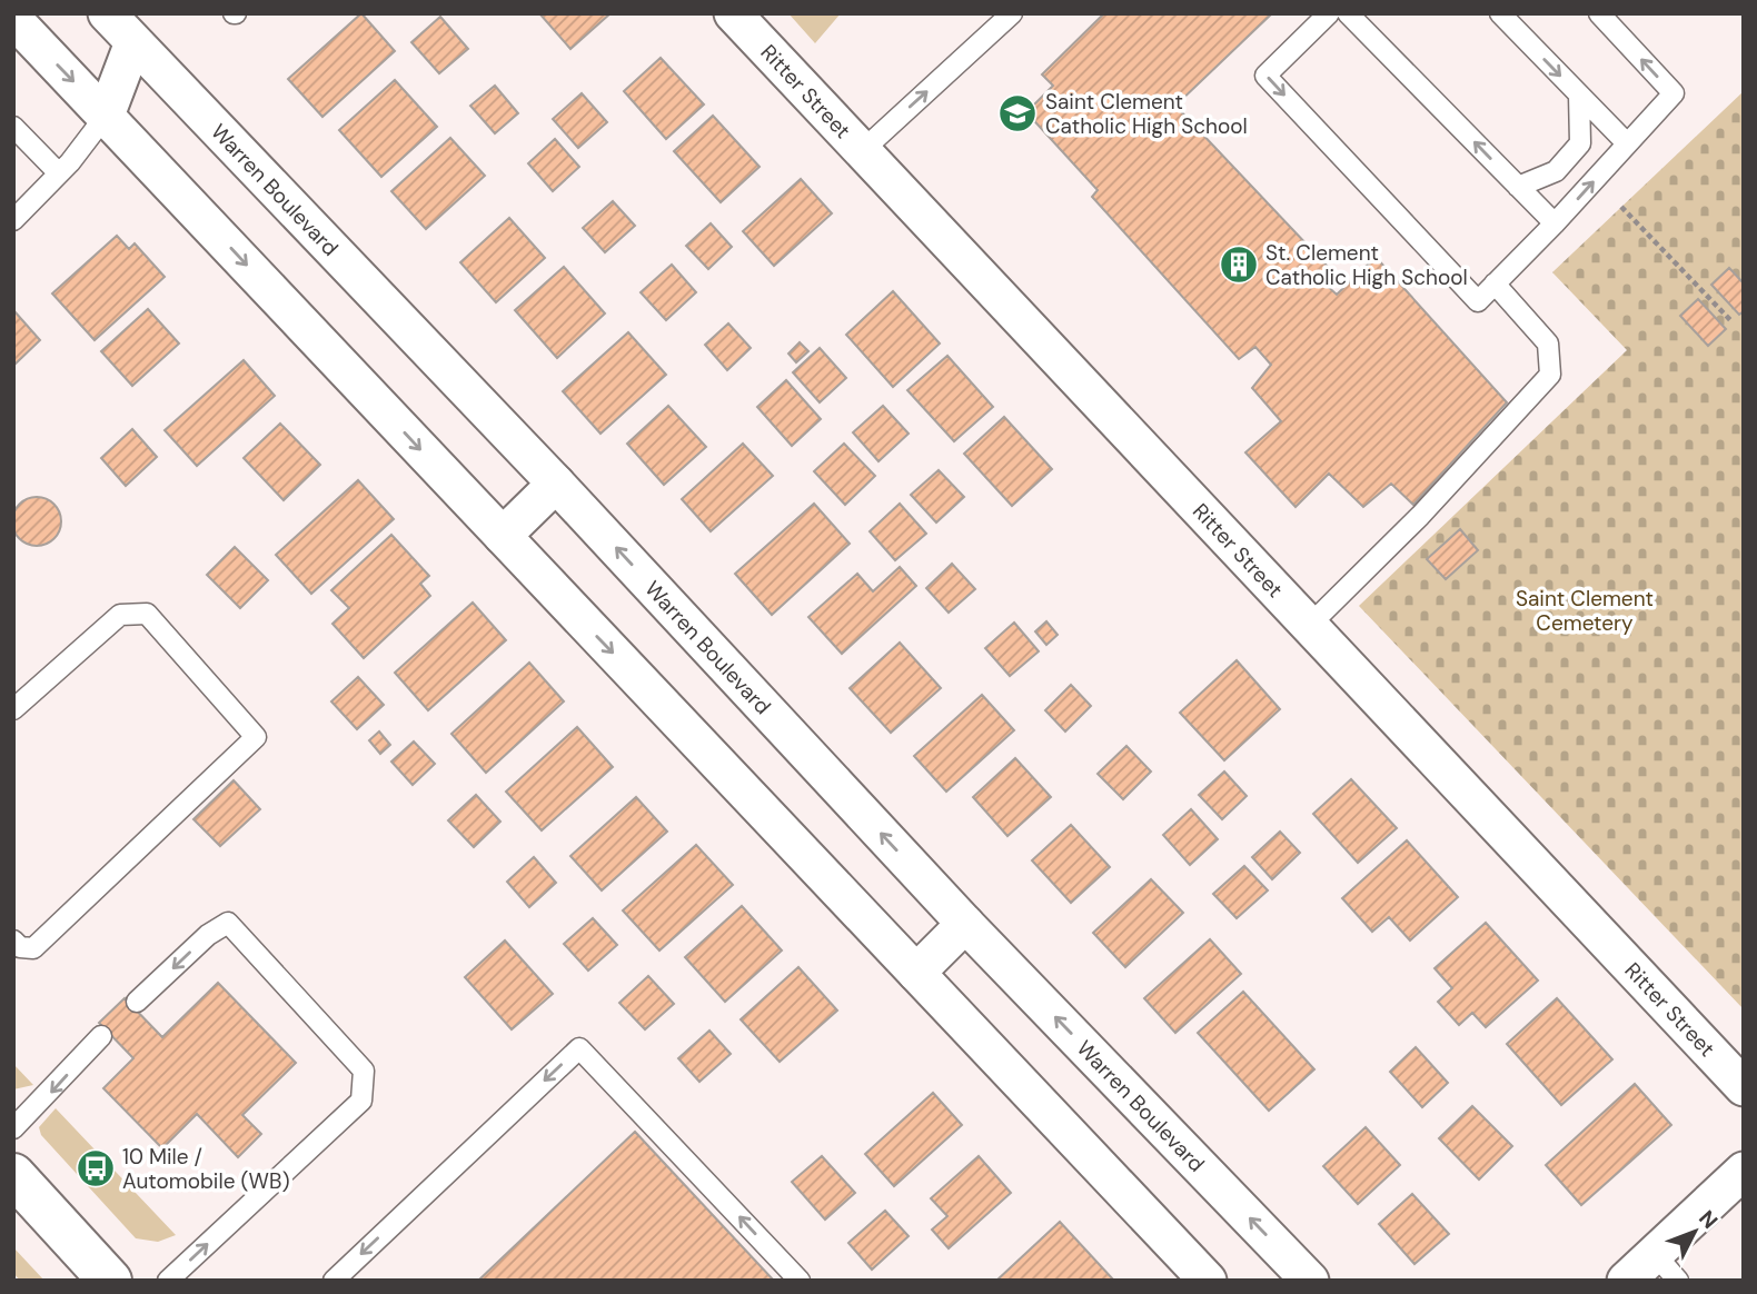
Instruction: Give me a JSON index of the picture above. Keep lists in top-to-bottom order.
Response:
{
  "streets": {
    "street": ["Ritter Street", "Warren Boulevard"]
  },
  "parks": ["Saint Clement Cemetery"],
  "places": {
    "school or university": ["Saint Clement Catholic High School"],
    "building": ["St. Clement Catholic High School"],
    "bus stop": ["10 Mile / Automobile (WB)"]
  },
  "north": "top right"
}
